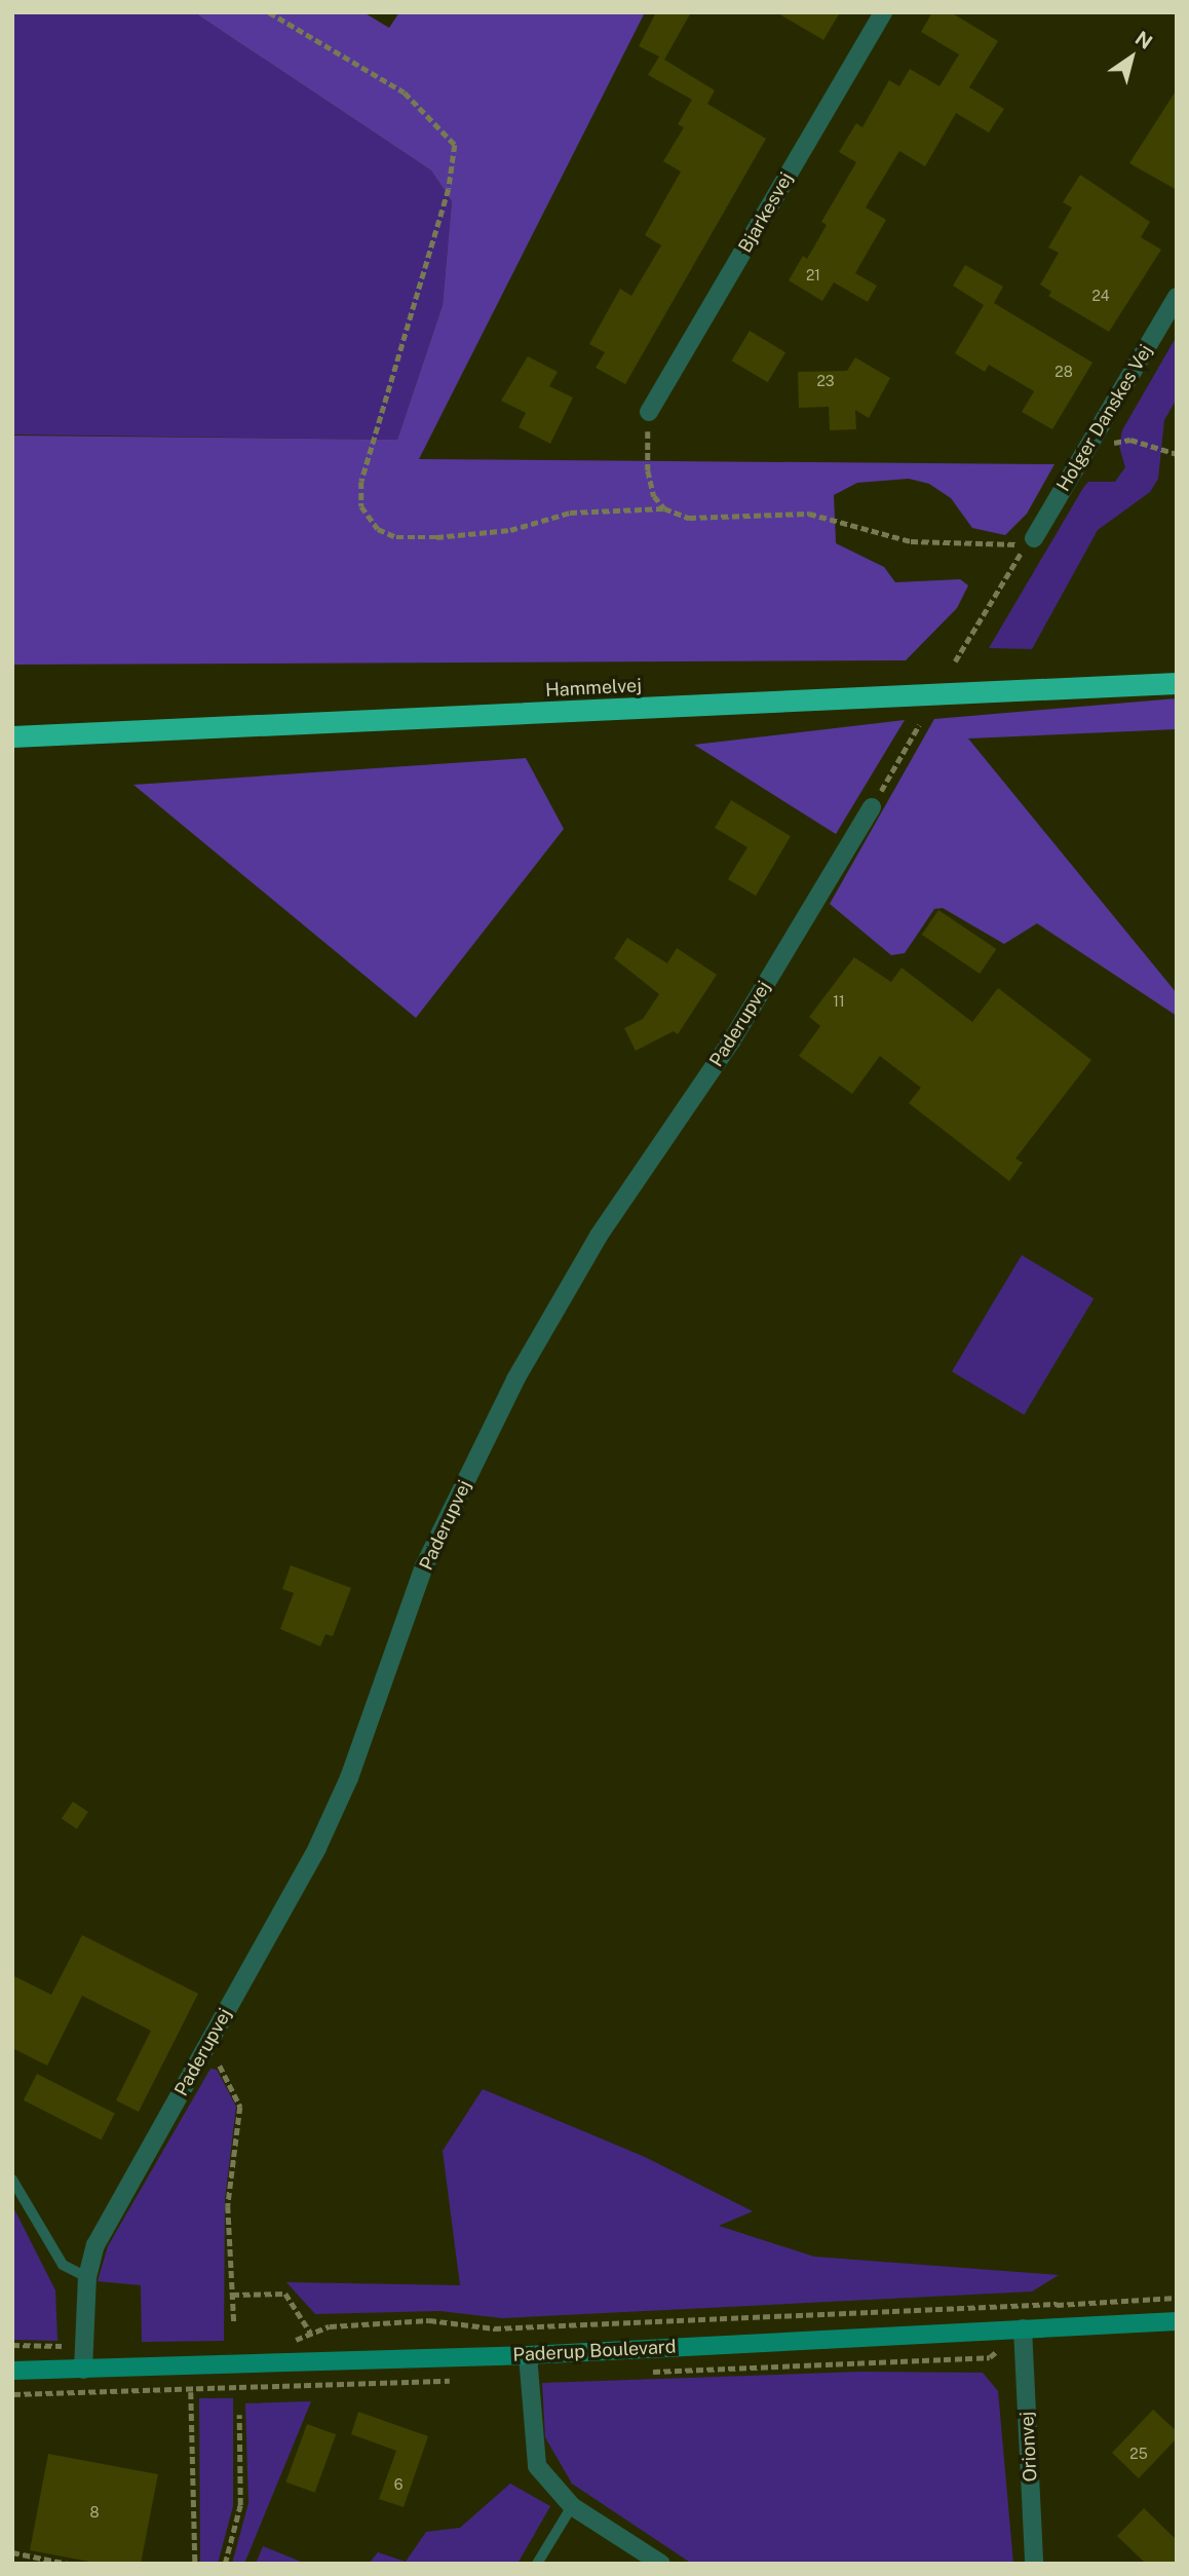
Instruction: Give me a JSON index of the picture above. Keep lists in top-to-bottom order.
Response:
{
  "streets": {
    "highway": ["Hammelvej"],
    "street": [
      "Bjarkesvej",
      "Holger Danskes Vej",
      "Paderupvej",
      "Paderup Boulevard",
      "Orionvej"
    ]
  },
  "crossings": [
    ["Paderupvej", "Paderup Boulevard"],
    ["Paderup Boulevard", "Orionvej"]
  ],
  "house_numbers": [
    "21",
    "24",
    "28",
    "23",
    "11",
    "25",
    "6",
    "8"
  ],
  "north": "top right"
}
